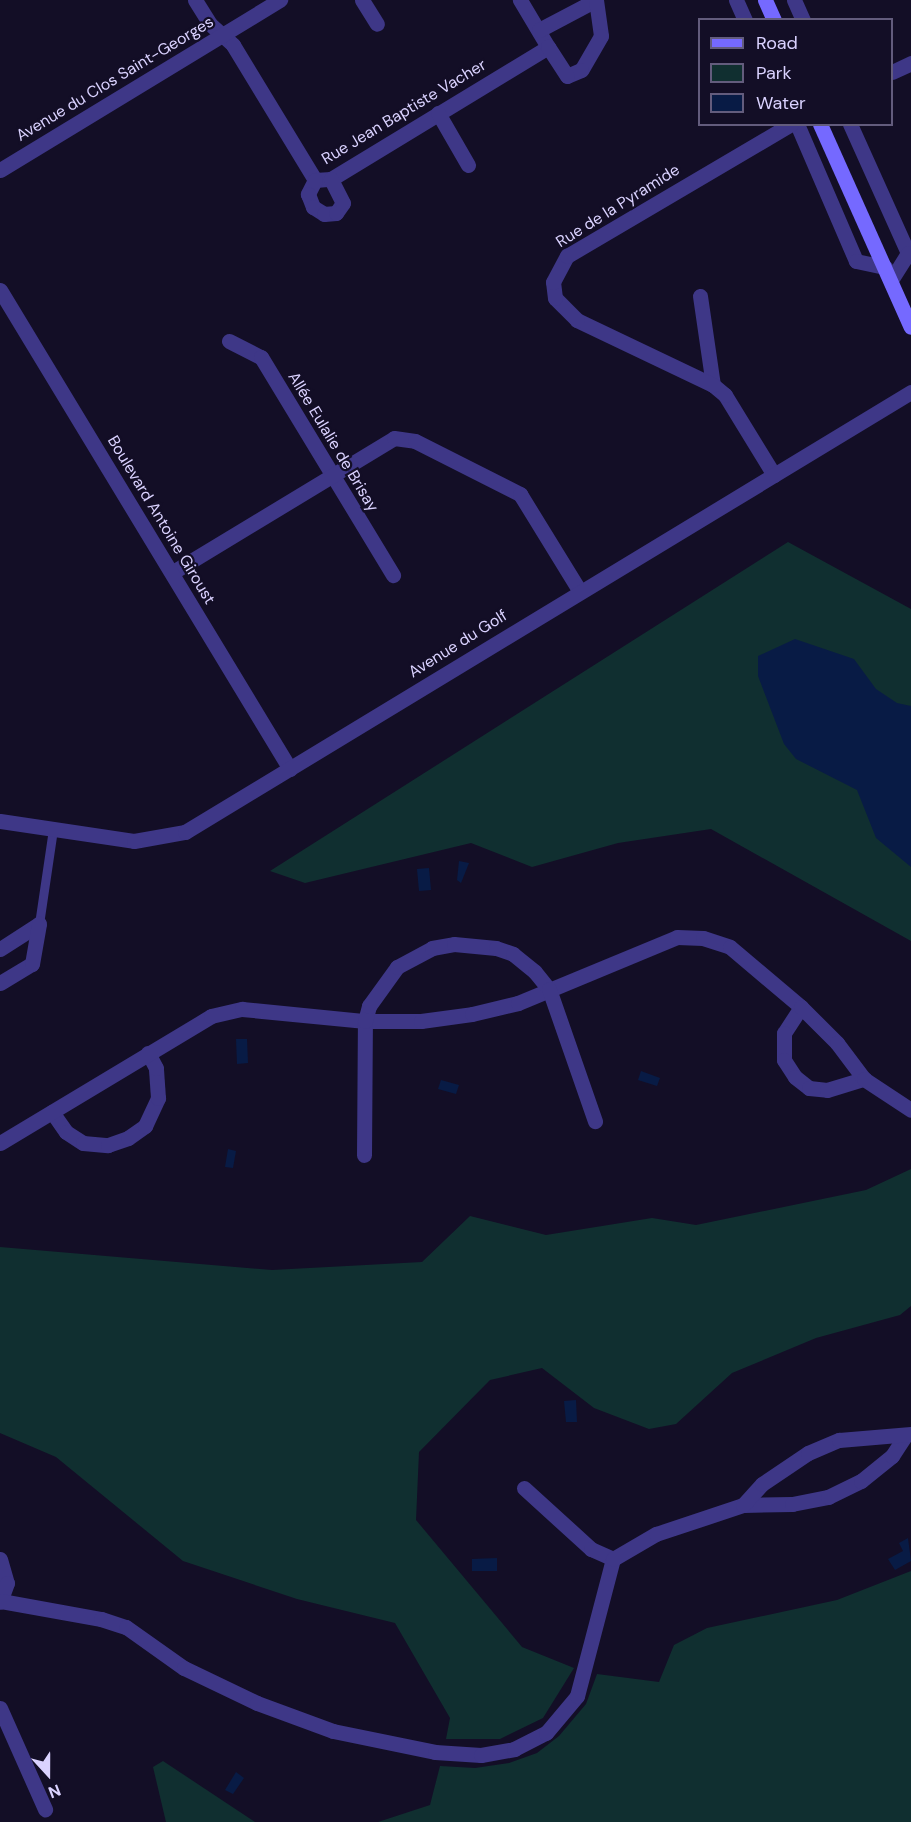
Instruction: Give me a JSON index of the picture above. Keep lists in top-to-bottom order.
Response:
{
  "streets": {
    "street": [
      "Avenue du Clos Saint-Georges",
      "Rue Jean Baptiste Vacher",
      "Rue de la Pyramide",
      "Allée Eulalie de Brisay",
      "Boulevard Antoine Giroust",
      "Avenue du Golf"
    ]
  },
  "crossings": [
    ["Avenue du Clos Saint-Georges", "Rue Jean Baptiste Vacher"],
    ["Rue de la Pyramide", "Avenue du Golf"],
    ["Boulevard Antoine Giroust", "Avenue du Golf"]
  ],
  "legend": ["Road", "Park", "Water"],
  "north": "bottom"
}
